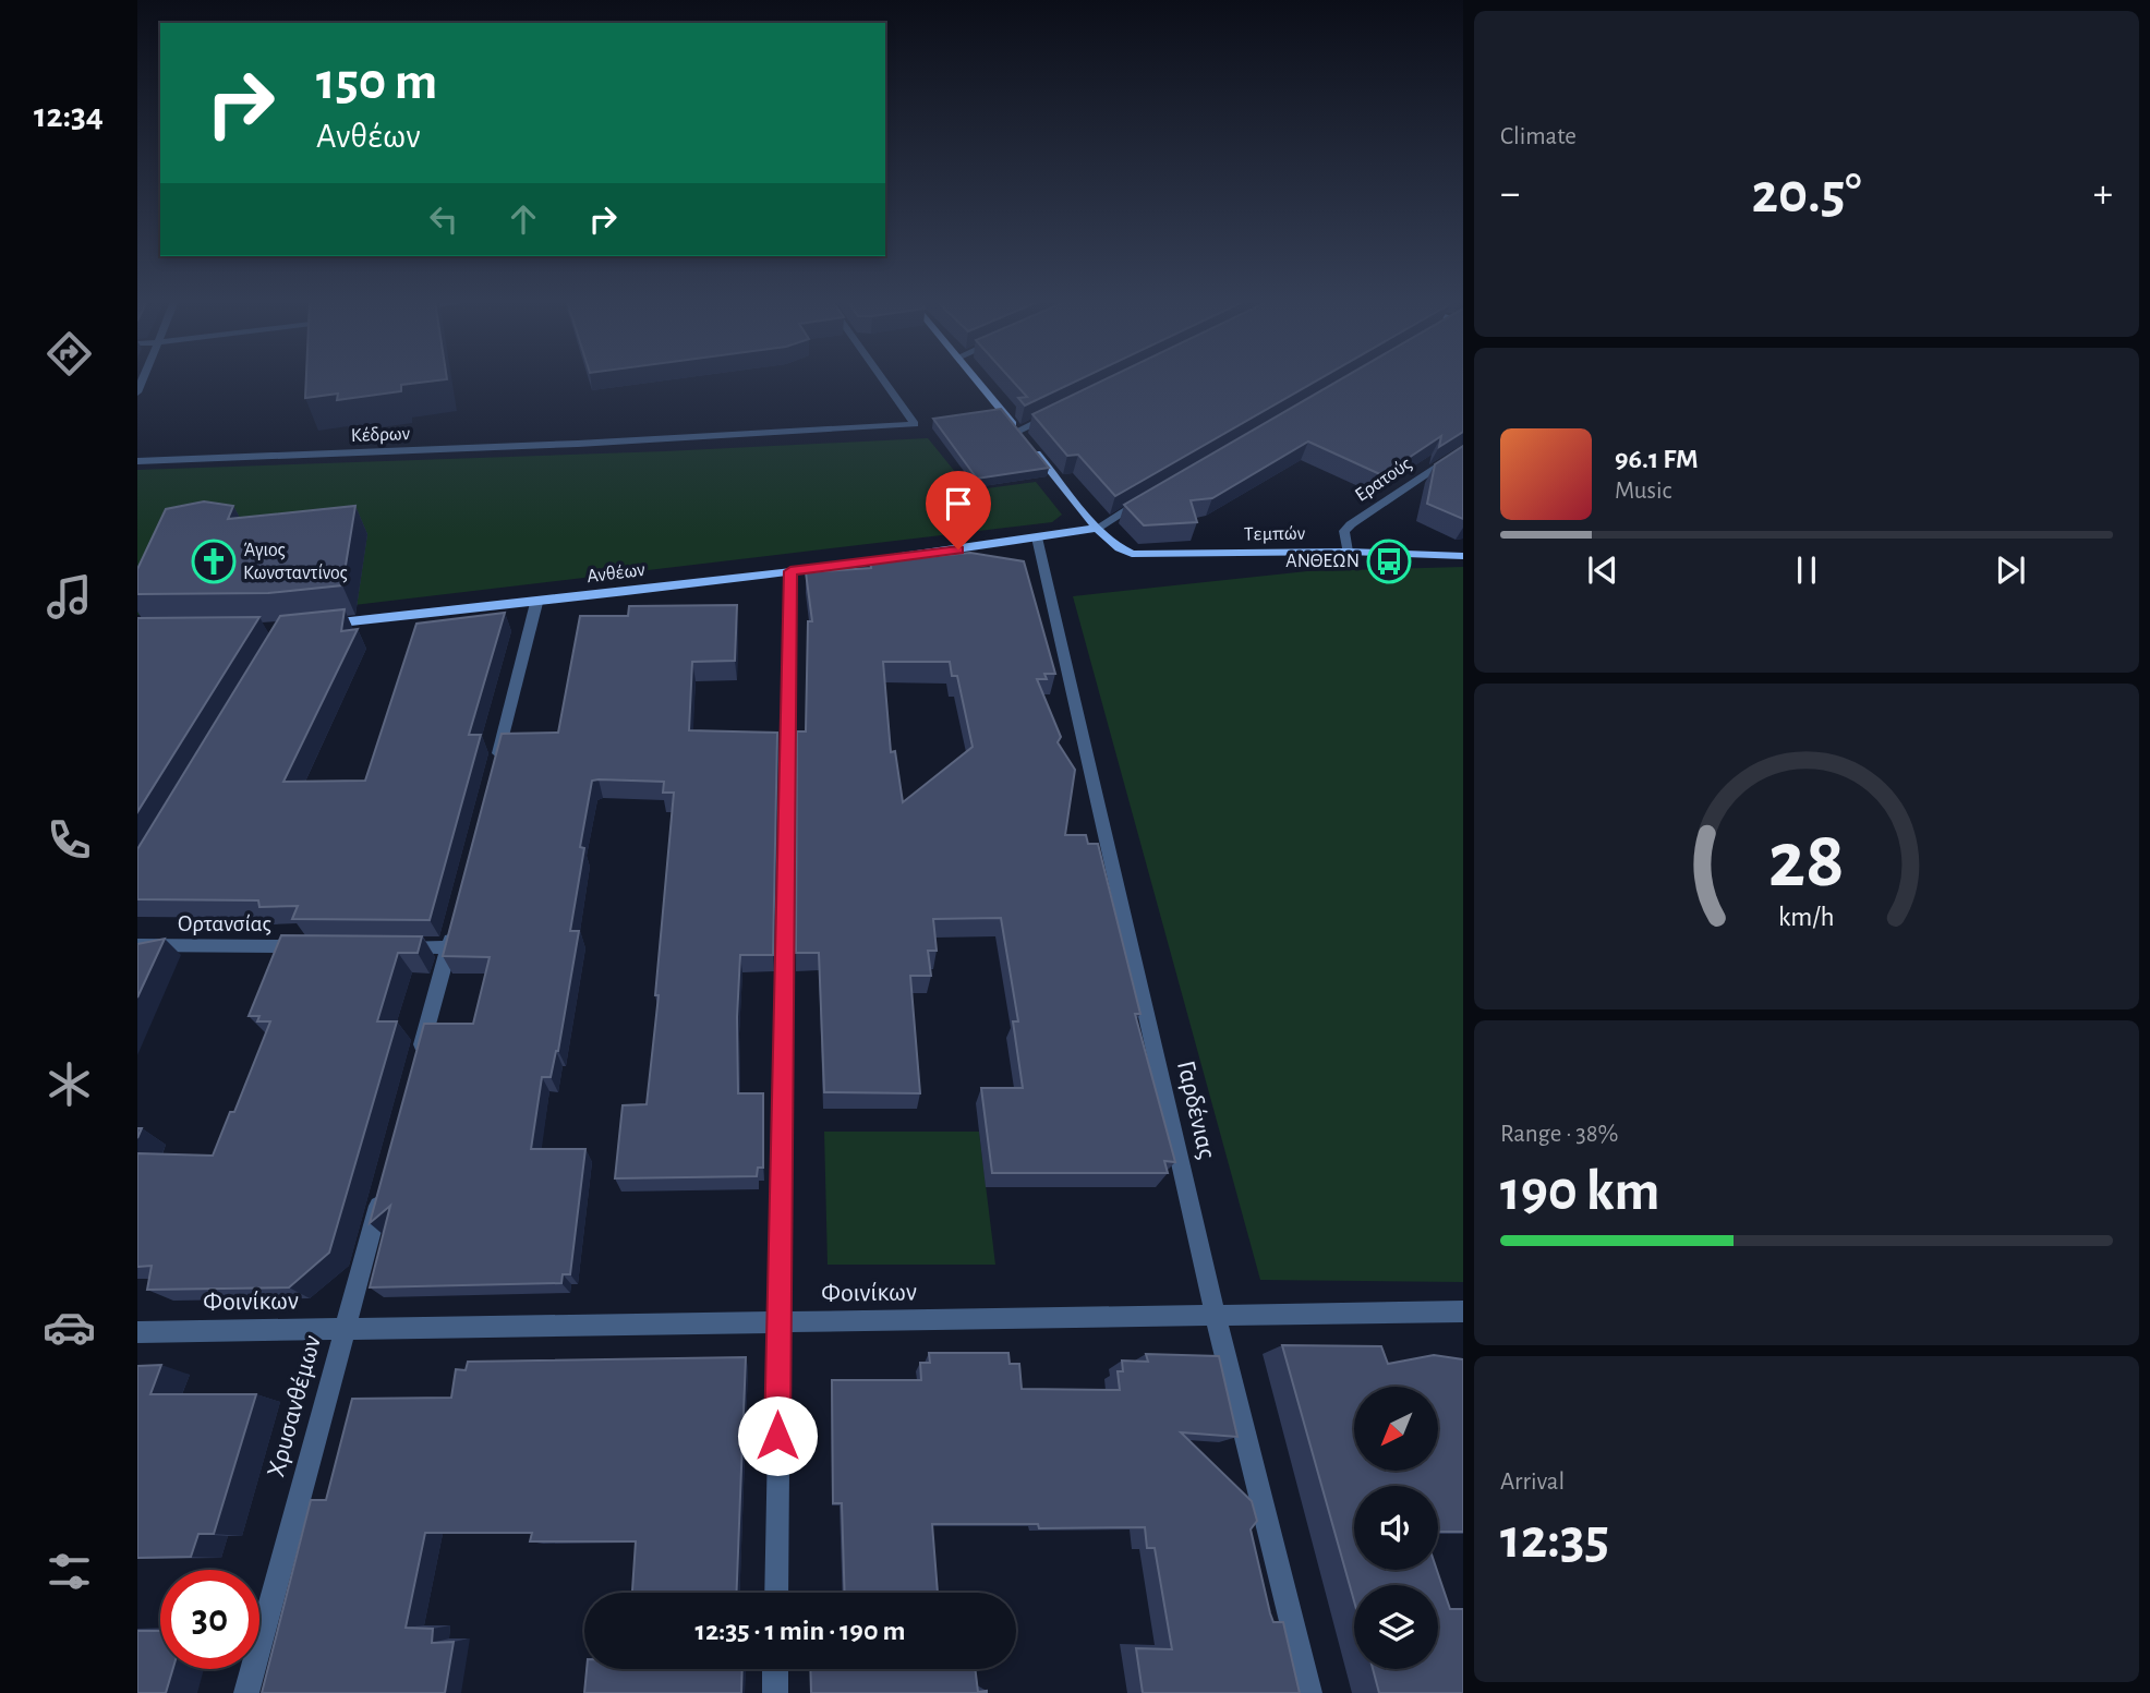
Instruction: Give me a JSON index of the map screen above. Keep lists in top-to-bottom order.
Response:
{
  "streets": {
    "street": [
      "Κέδρων",
      "Ερατούς",
      "Τεμπών",
      "Ανθέων",
      "Ορτανσίας",
      "Γαρδένιας",
      "Φοινίκων",
      "Χρυσανθέμων"
    ]
  },
  "crossings": [
    ["Ερατούς", "Τεμπών"],
    ["Τεμπών", "Ανθέων"],
    ["Ανθέων", "Γαρδένιας"],
    ["Γαρδένιας", "Φοινίκων"],
    ["Φοινίκων", "Χρυσανθέμων"]
  ],
  "places": {
    "church": ["Άγιος Κωνσταντίνος"],
    "bus stop": ["ΑΝΘΕΩΝ"]
  },
  "north": "bottom left",
  "page": {
    "tabs": "12:34",
    "tile": [
      "Climate",
      ["Range · 38%", "190 km"],
      ["Arrival", "12:35"]
    ],
    "turn": ["150 m", "Ανθέων"],
    "heat": ["−", "20.5°", "+"],
    "song": ["96.1 FM", "Music"],
    "limit": "30",
    "trip": "12:35 · 1 min · 190 m",
    "gauge": ["28", "km/h"]
  }
}
